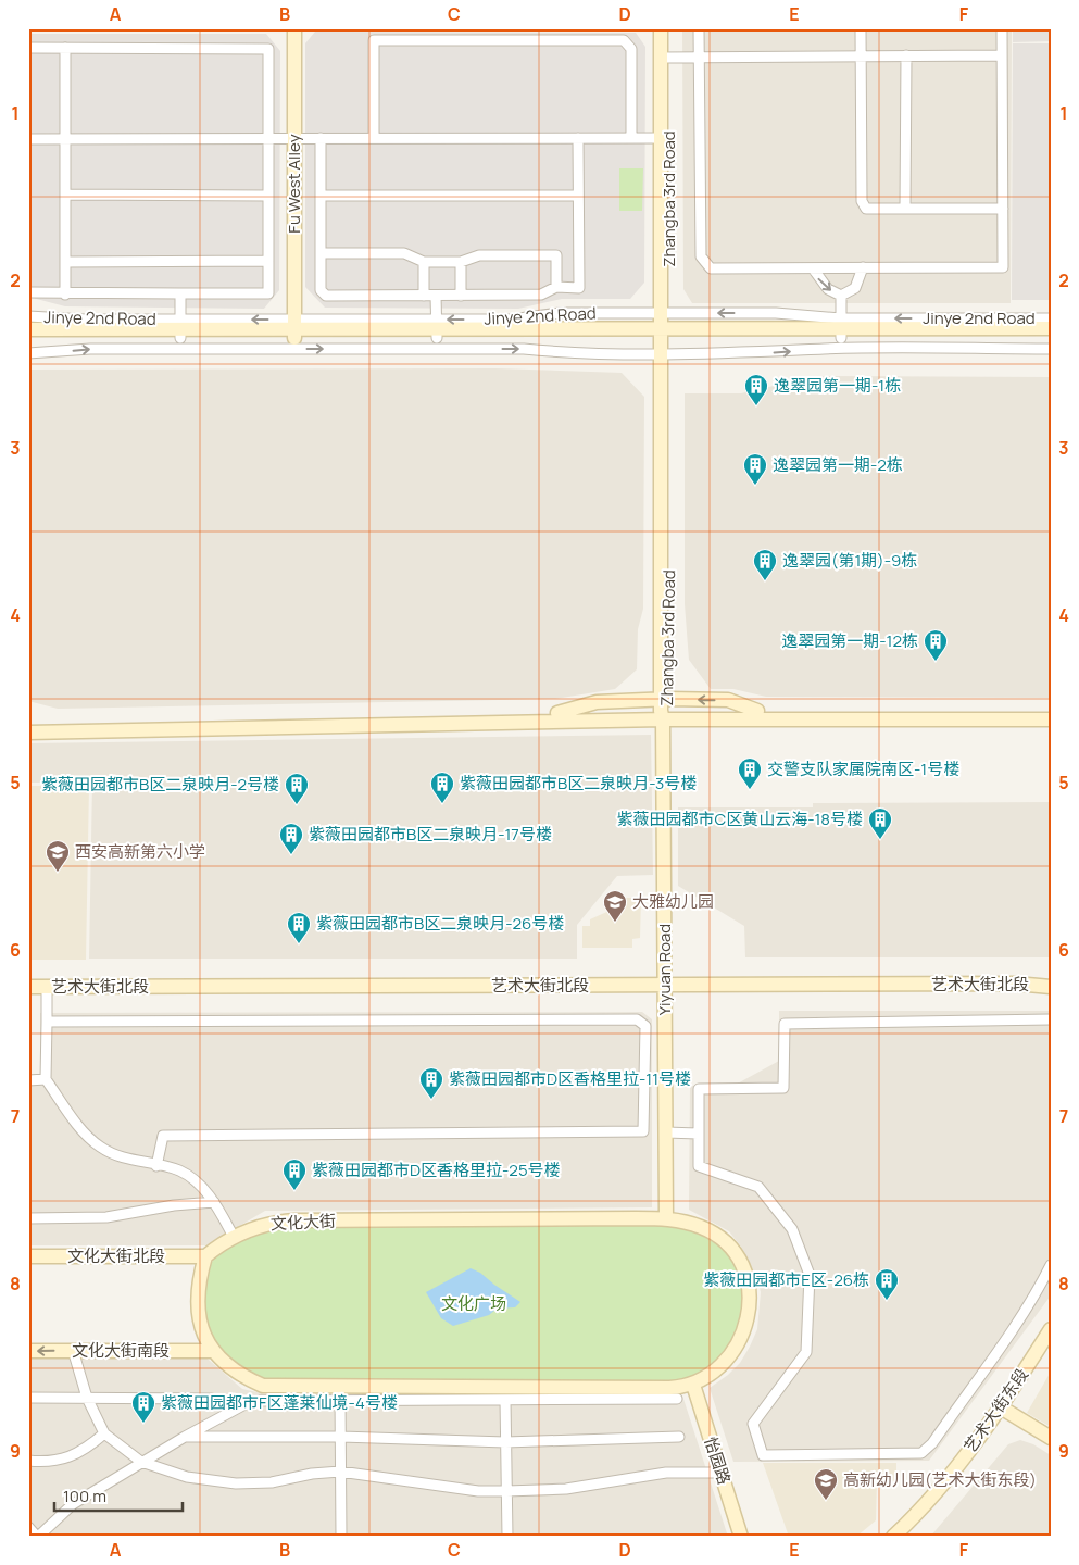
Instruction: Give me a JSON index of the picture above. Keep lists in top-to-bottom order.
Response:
{
  "streets": {
    "street": [
      "Fu West Alley",
      "Zhangba 3rd Road",
      "Jinye 2nd Road",
      "Yiyuan Road",
      "艺术大街北段",
      "文化大街",
      "文化大街北段",
      "文化大街南段",
      "艺术大街东段",
      "怡园路"
    ]
  },
  "crossings": [
    ["Fu West Alley", "Jinye 2nd Road"],
    ["Zhangba 3rd Road", "Jinye 2nd Road"],
    ["Zhangba 3rd Road", "Yiyuan Road"],
    ["Yiyuan Road", "艺术大街北段"],
    ["Yiyuan Road", "文化大街"],
    ["文化大街", "文化大街北段"],
    ["文化大街", "怡园路"]
  ],
  "parks": ["文化广场"],
  "places": {
    "building": [
      "逸翠园第一期-1栋",
      "逸翠园第一期-2栋",
      "逸翠园(第1期)-9栋",
      "逸翠园第一期-12栋",
      "交警支队家属院南区-1号楼",
      "紫薇田园都市B区二泉映月-3号楼",
      "紫薇田园都市B区二泉映月-2号楼",
      "紫薇田园都市C区黄山云海-18号楼",
      "紫薇田园都市B区二泉映月-17号楼",
      "紫薇田园都市B区二泉映月-26号楼",
      "紫薇田园都市D区香格里拉-11号楼",
      "紫薇田园都市D区香格里拉-25号楼",
      "紫薇田园都市E区-26栋",
      "紫薇田园都市F区蓬莱仙境-4号楼"
    ],
    "school or university": ["西安高新第六小学", "大雅幼儿园", "高新幼儿园(艺术大街东段)"]
  },
  "scale_bar": "100 m",
  "grid": {
    "columns": [
      "A",
      "B",
      "C",
      "D",
      "E",
      "F"
    ],
    "rows": [
      "1",
      "2",
      "3",
      "4",
      "5",
      "6",
      "7",
      "8",
      "9"
    ]
  }
}
